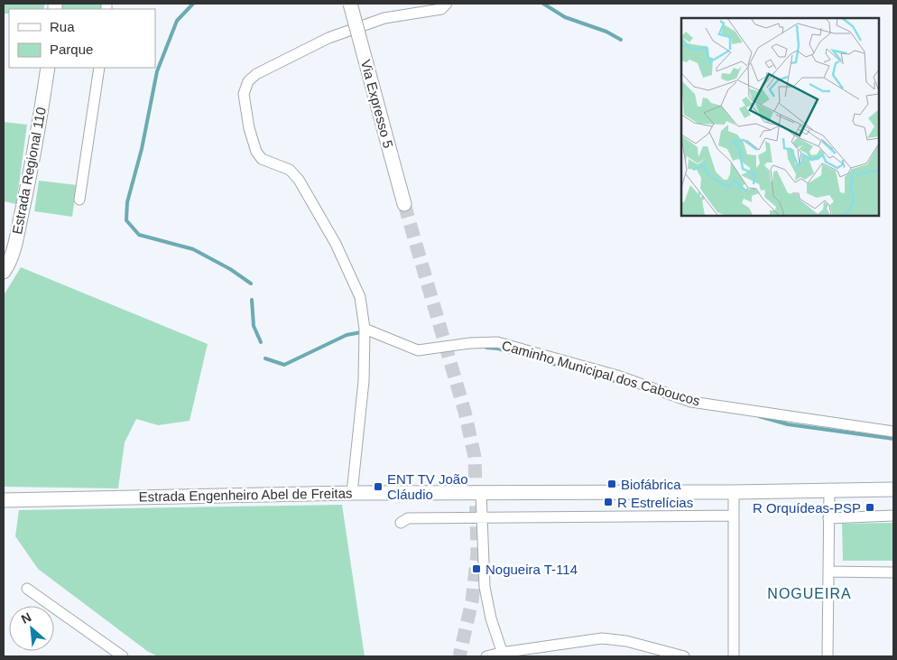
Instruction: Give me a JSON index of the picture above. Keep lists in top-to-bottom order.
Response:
{
  "streets": {
    "main road": ["Via Expresso 5", "Estrada Regional 110", "Estrada Engenheiro Abel de Freitas"],
    "street": ["Caminho Municipal dos Caboucos"]
  },
  "districts": ["NOGUEIRA"],
  "places": {
    "transit": [
      "Biofábrica",
      "ENT TV João Cláudio",
      "R Estrelícias",
      "R Orquídeas-PSP",
      "Nogueira T-114"
    ]
  },
  "legend": ["Rua", "Parque"],
  "north": "top left"
}
